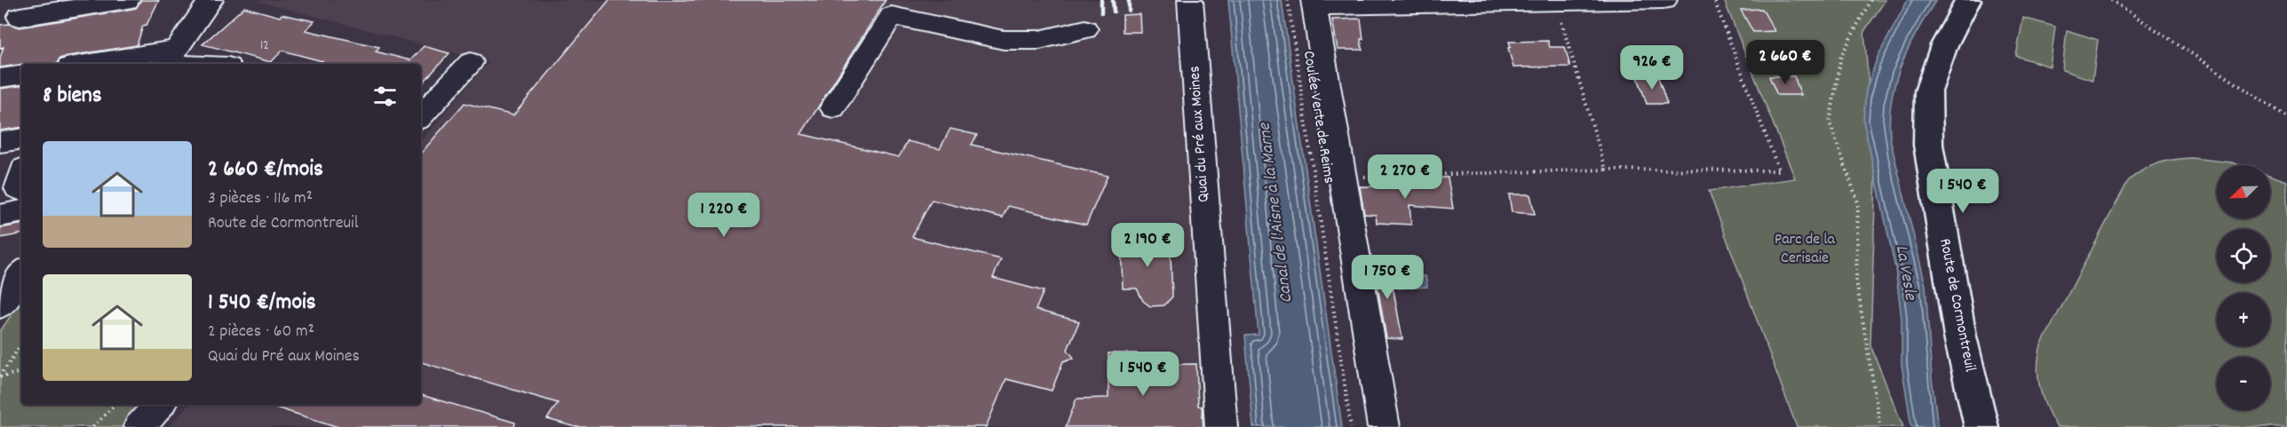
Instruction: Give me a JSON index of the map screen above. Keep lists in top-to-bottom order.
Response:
{
  "streets": {
    "main road": ["Route de Cormontreuil"],
    "street": ["Quai du Pré aux Moines"],
    "path": ["Coulée Verte de Reims"]
  },
  "water": ["Canal de l'Aisne à la Marne", "La Vesle"],
  "parks": ["Parc de la Cerisaie"],
  "house_numbers": ["12"],
  "north": "bottom left",
  "page": {
    "price": [
      "2 660 €",
      "926 €",
      "2 270 €",
      "1 540 €",
      "1 220 €",
      "2 190 €",
      "1 750 €",
      "1 540 €"
    ],
    "heading": "8 biens",
    "list": [
      {
        "name": "2 660 €/mois",
        "note": "3 pièces · 116 m² · Route de Cormontreuil"
      },
      {
        "name": "1 540 €/mois",
        "note": "2 pièces · 60 m² · Quai du Pré aux Moines"
      }
    ],
    "map_buttons": ["+", "−"]
  }
}
